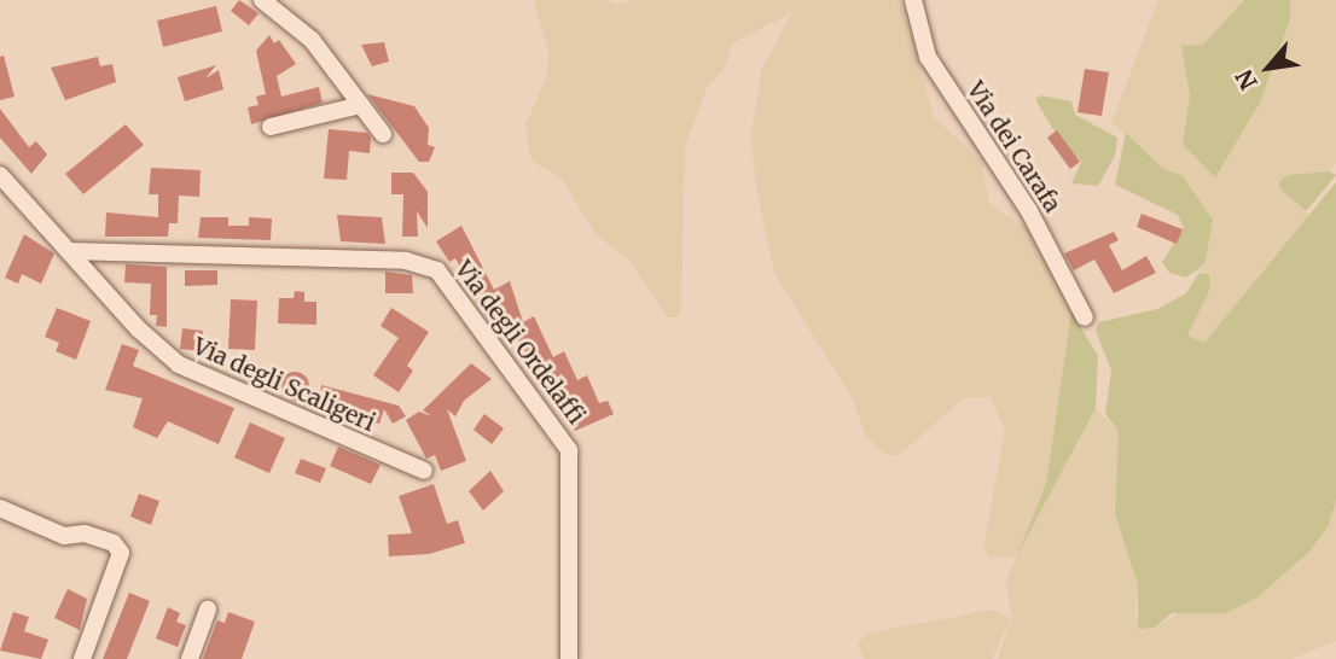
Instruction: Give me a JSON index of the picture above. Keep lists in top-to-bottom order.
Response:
{
  "streets": {
    "street": ["Via dei Carafa", "Via degli Ordelaffi", "Via degli Scaligeri"]
  },
  "crossings": [
    ["Via degli Ordelaffi", "Via degli Scaligeri"]
  ],
  "north": "bottom left"
}
